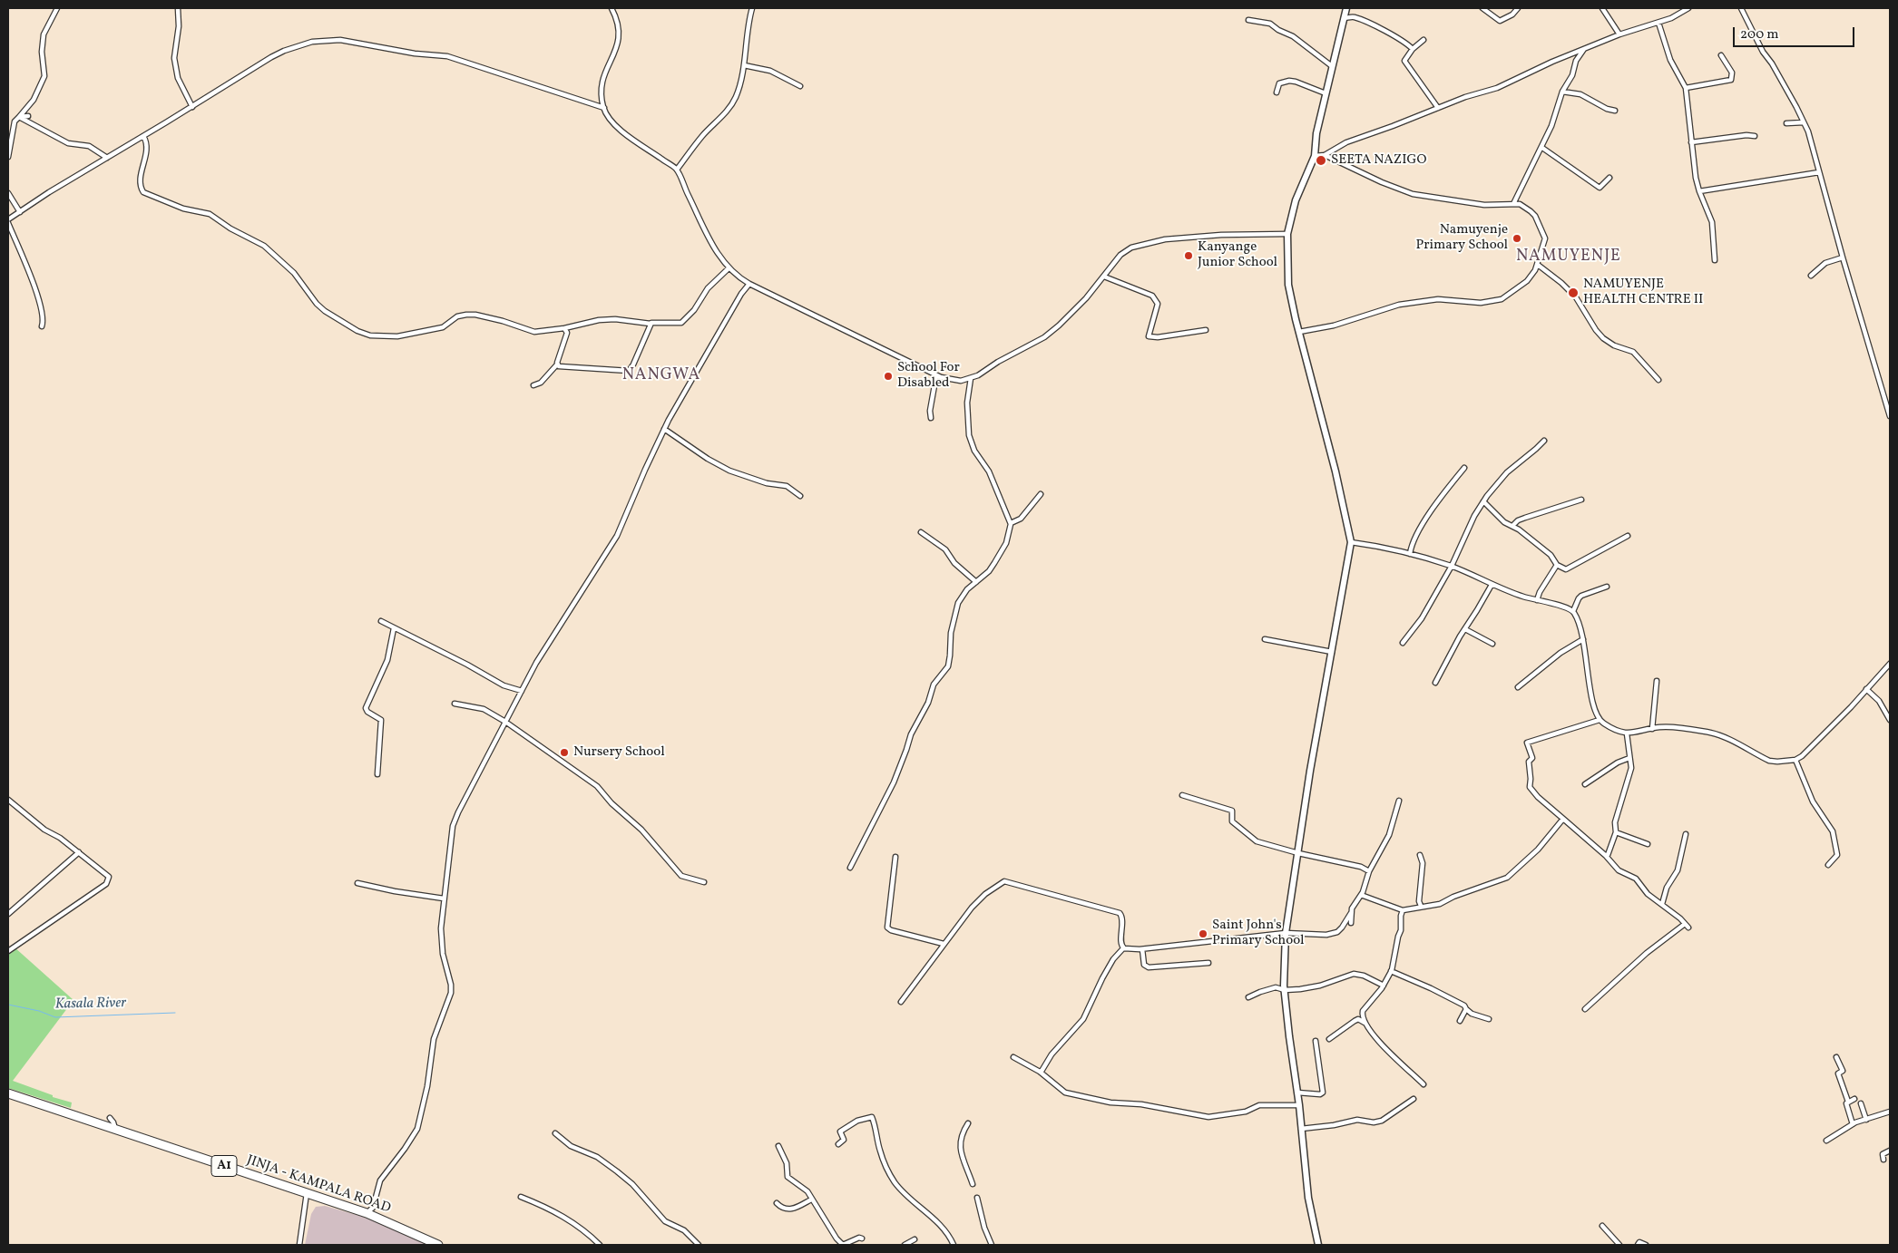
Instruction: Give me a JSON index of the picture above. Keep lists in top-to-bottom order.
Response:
{
  "streets": {
    "highway": ["A1", "JINJA - KAMPALA ROAD"]
  },
  "districts": ["NAMUYENJE", "NANGWA"],
  "water": ["Kasala River"],
  "places": [
    "SEETA NAZIGO",
    "Namuyenje Primary School",
    "Kanyange Junior School",
    "NAMUYENJE HEALTH CENTRE II",
    "School For Disabled",
    "Nursery School",
    "Saint John's Primary School"
  ],
  "scale_bar": "200 m"
}
